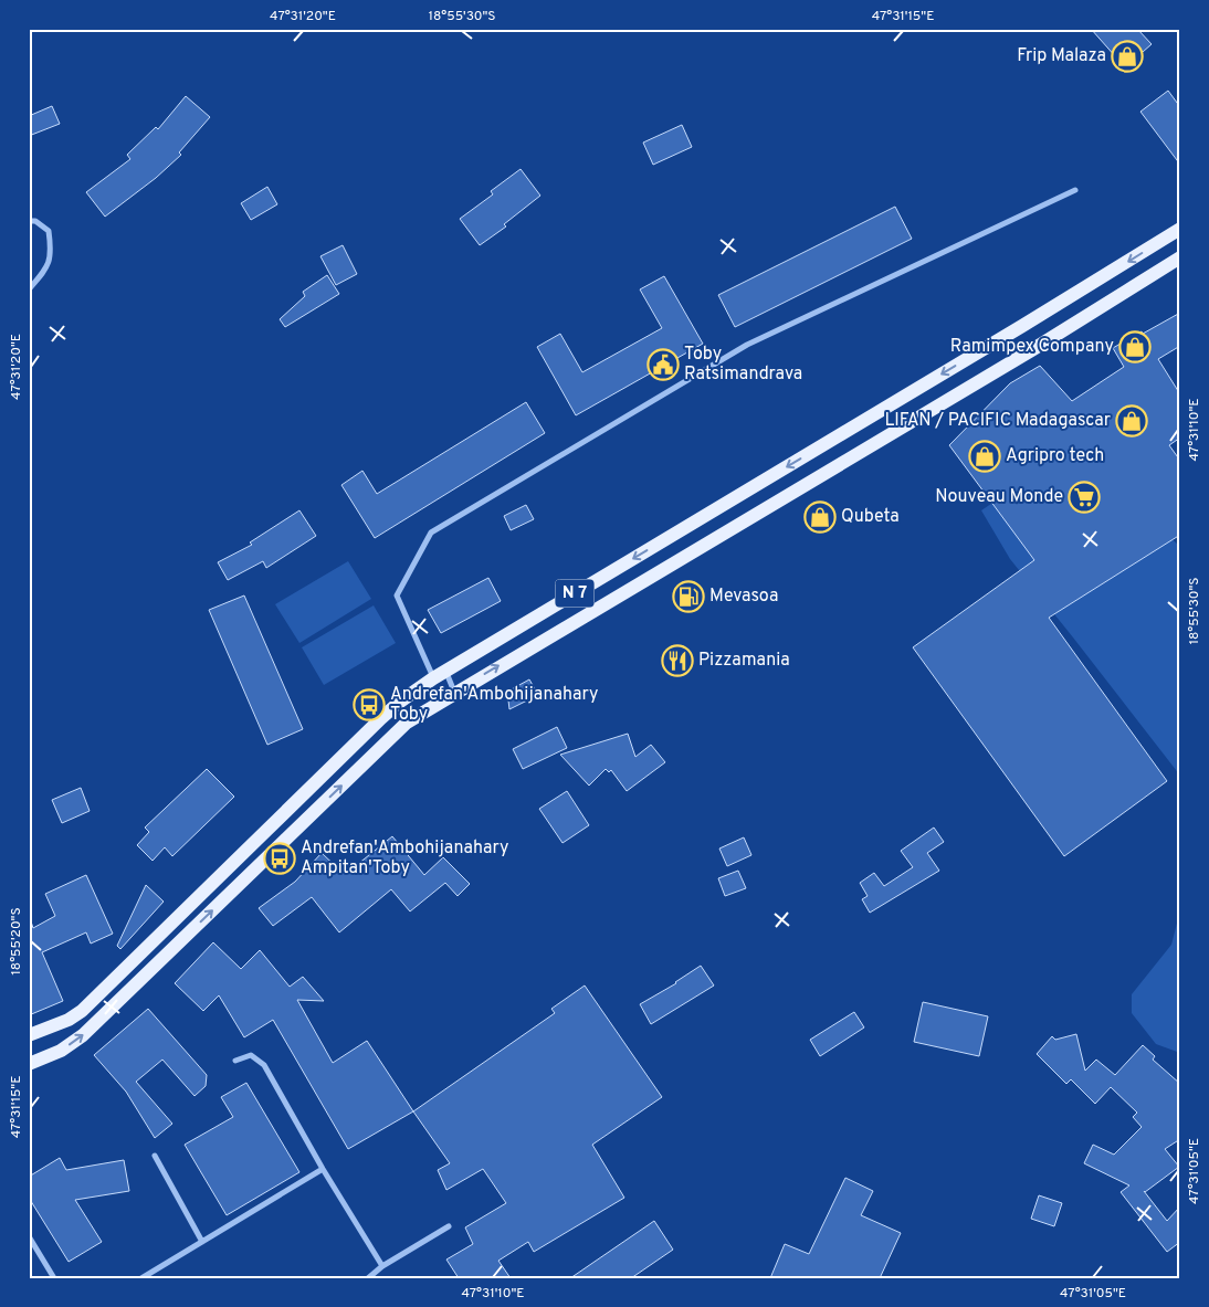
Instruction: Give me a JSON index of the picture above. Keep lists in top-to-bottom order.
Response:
{
  "streets": {
    "main road": ["N 7"]
  },
  "places": {
    "shop": [
      "Frip Malaza",
      "Ramimpex Company",
      "LIFAN / PACIFIC Madagascar",
      "Agripro tech",
      "Qubeta"
    ],
    "public building": ["Toby Ratsimandrava"],
    "supermarket": ["Nouveau Monde"],
    "fuel station": ["Mevasoa"],
    "restaurant": ["Pizzamania"],
    "bus stop": ["Andrefan'Ambohijanahary Toby", "Andrefan'Ambohijanahary Ampitan'Toby"]
  },
  "coordinates": [
    "47°31'20\"E",
    "18°55'30\"S",
    "47°31'15\"E",
    "47°31'10\"E",
    "18°55'20\"S",
    "47°31'05\"E"
  ]
}
